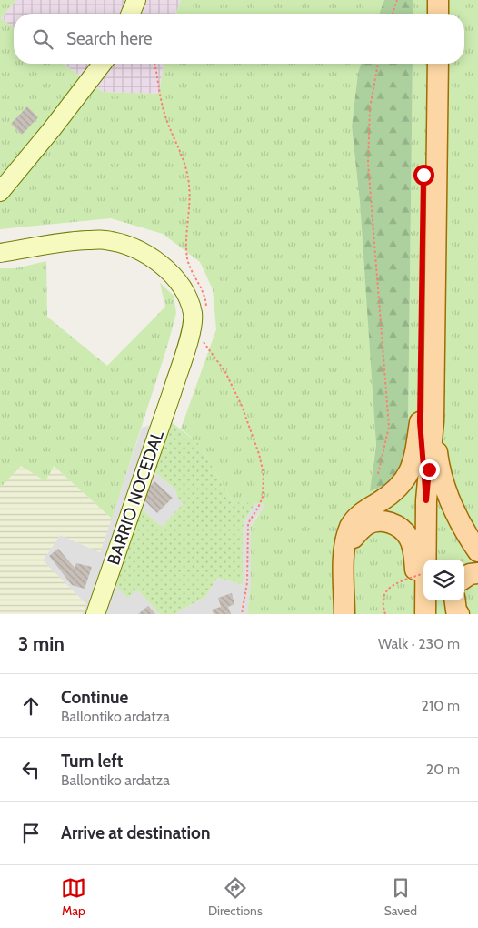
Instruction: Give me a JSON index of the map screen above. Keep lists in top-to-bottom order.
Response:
{
  "streets": {
    "street": ["BARRIO NOCEDAL"]
  },
  "page": {
    "search": "Search here",
    "heading": ["3 min", "Walk · 230 m"],
    "list": [
      ["Continue", "Ballontiko ardatza", "210 m"],
      ["Turn left", "Ballontiko ardatza", "20 m"],
      "Arrive at destination"
    ],
    "nav": ["Map", "Directions", "Saved"]
  }
}
